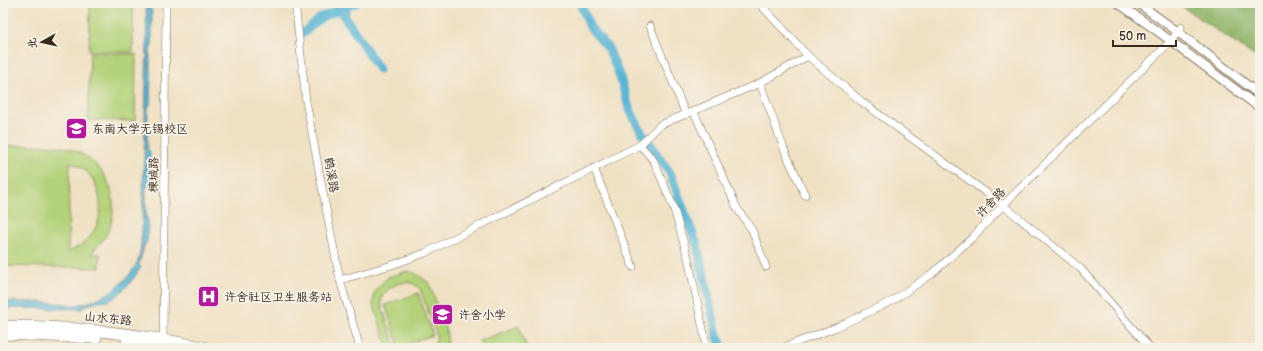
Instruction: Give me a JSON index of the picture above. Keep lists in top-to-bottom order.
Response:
{
  "streets": {
    "highway": ["山水东路"],
    "street": ["楝城路", "鹤溪路", "许舍路"]
  },
  "crossings": [
    ["楝城路", "山水东路"]
  ],
  "places": {
    "school or university": ["东南大学无锡校区", "许舍小学"],
    "hospital": ["许舍社区卫生服务站"]
  },
  "scale_bar": "50 m",
  "north": "left"
}
